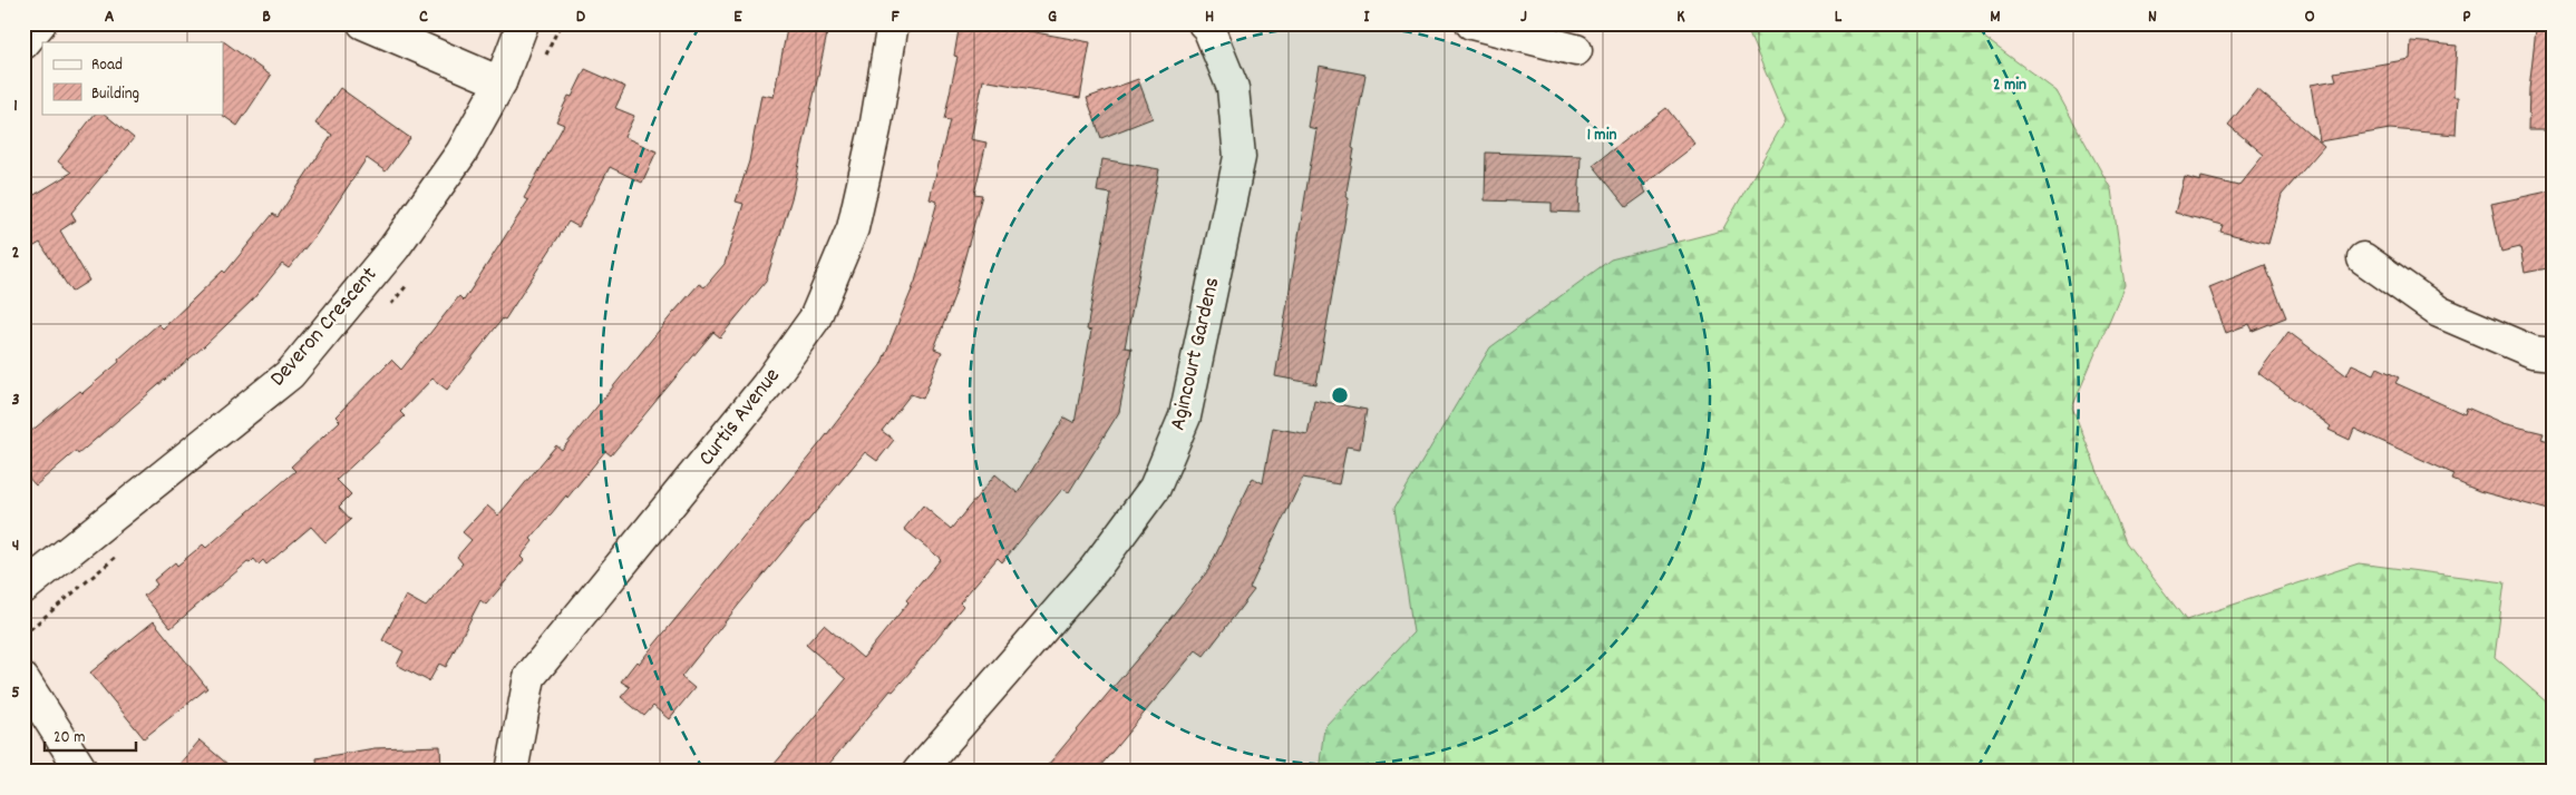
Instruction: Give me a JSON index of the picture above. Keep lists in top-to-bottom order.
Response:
{
  "streets": {
    "street": ["Deveron Crescent", "Agincourt Gardens", "Curtis Avenue"]
  },
  "legend": ["Road", "Building"],
  "scale_bar": "20 m",
  "grid": {
    "columns": [
      "A",
      "B",
      "C",
      "D",
      "E",
      "F",
      "G",
      "H",
      "I",
      "J",
      "K",
      "L",
      "M",
      "N",
      "O",
      "P"
    ],
    "rows": [
      "1",
      "2",
      "3",
      "4",
      "5"
    ]
  },
  "rings": ["2 min", "1 min"]
}
